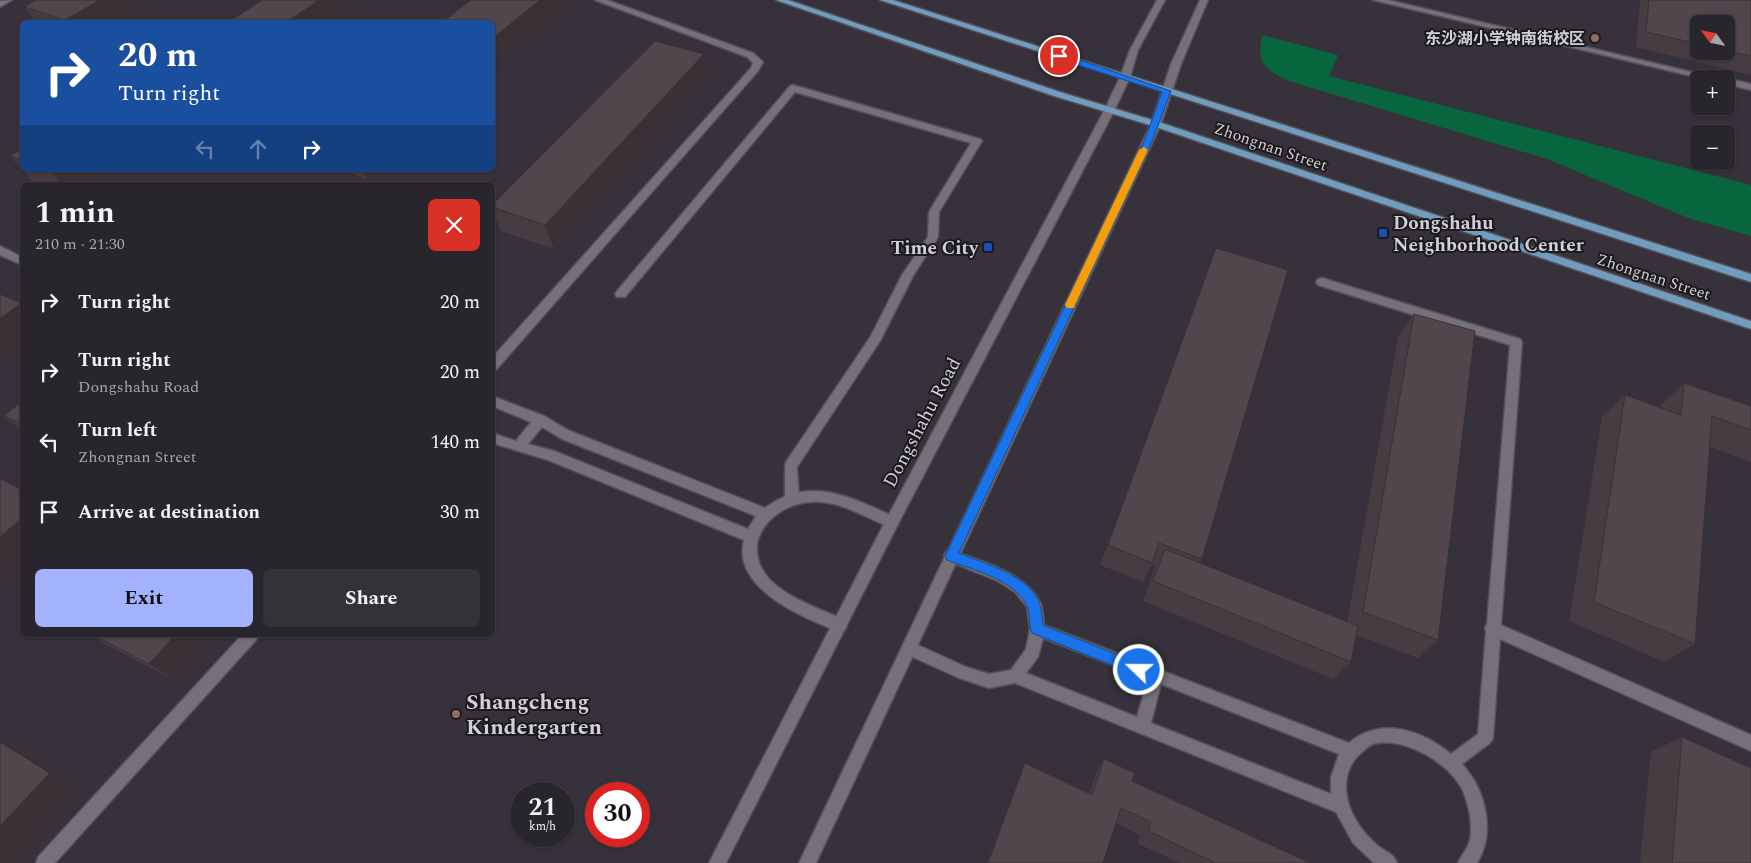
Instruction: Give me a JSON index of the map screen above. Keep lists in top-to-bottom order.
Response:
{
  "streets": {
    "main road": ["Zhongnan Street"],
    "street": ["Dongshahu Road"]
  },
  "crossings": [
    ["Zhongnan Street", "Dongshahu Road"]
  ],
  "places": {
    "other": ["东沙湖小学钟南街校区", "Shangcheng Kindergarten"],
    "transit": ["Dongshahu Neighborhood Center", "Time City"]
  },
  "north": "top left",
  "page": {
    "map_buttons": ["+", "−"],
    "turn": ["20 m", "Turn right"],
    "heading": ["1 min", "210 m · 21:30"],
    "list": [
      {
        "name": "Turn right",
        "value": "20 m"
      },
      {
        "name": "Turn right",
        "note": "Dongshahu Road",
        "value": "20 m"
      },
      {
        "name": "Turn left",
        "note": "Zhongnan Street",
        "value": "140 m"
      },
      {
        "name": "Arrive at destination",
        "value": "30 m"
      }
    ],
    "buttons": ["Exit", "Share"],
    "speed": "21 km/h",
    "limit": "30"
  }
}
